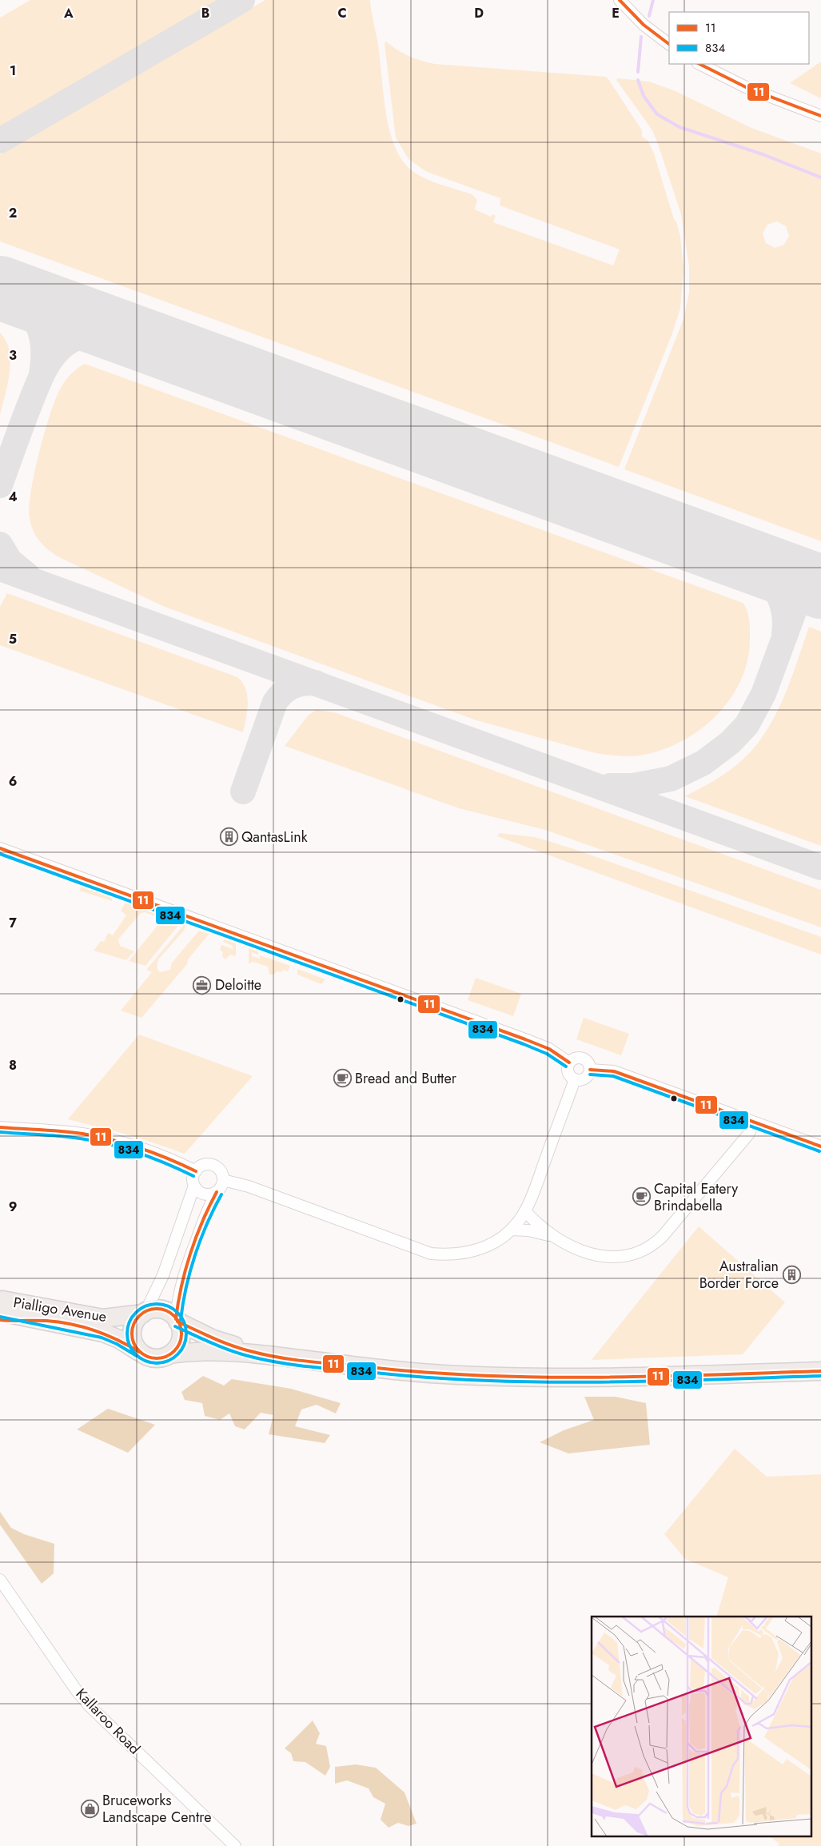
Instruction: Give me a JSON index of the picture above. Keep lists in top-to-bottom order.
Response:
{
  "streets": {
    "main road": ["Pialligo Avenue"],
    "street": ["Kallaroo Road"]
  },
  "places": {
    "building": ["QantasLink", "Australian Border Force"],
    "office": ["Deloitte"],
    "cafe": ["Bread and Butter", "Capital Eatery Brindabella"],
    "shop": ["Bruceworks Landscape Centre"]
  },
  "lines": ["transit line 11", "transit line 834"],
  "legend": ["11", "834"],
  "grid": {
    "columns": [
      "A",
      "B",
      "C",
      "D",
      "E"
    ],
    "rows": [
      "1",
      "2",
      "3",
      "4",
      "5",
      "6",
      "7",
      "8",
      "9"
    ]
  }
}
